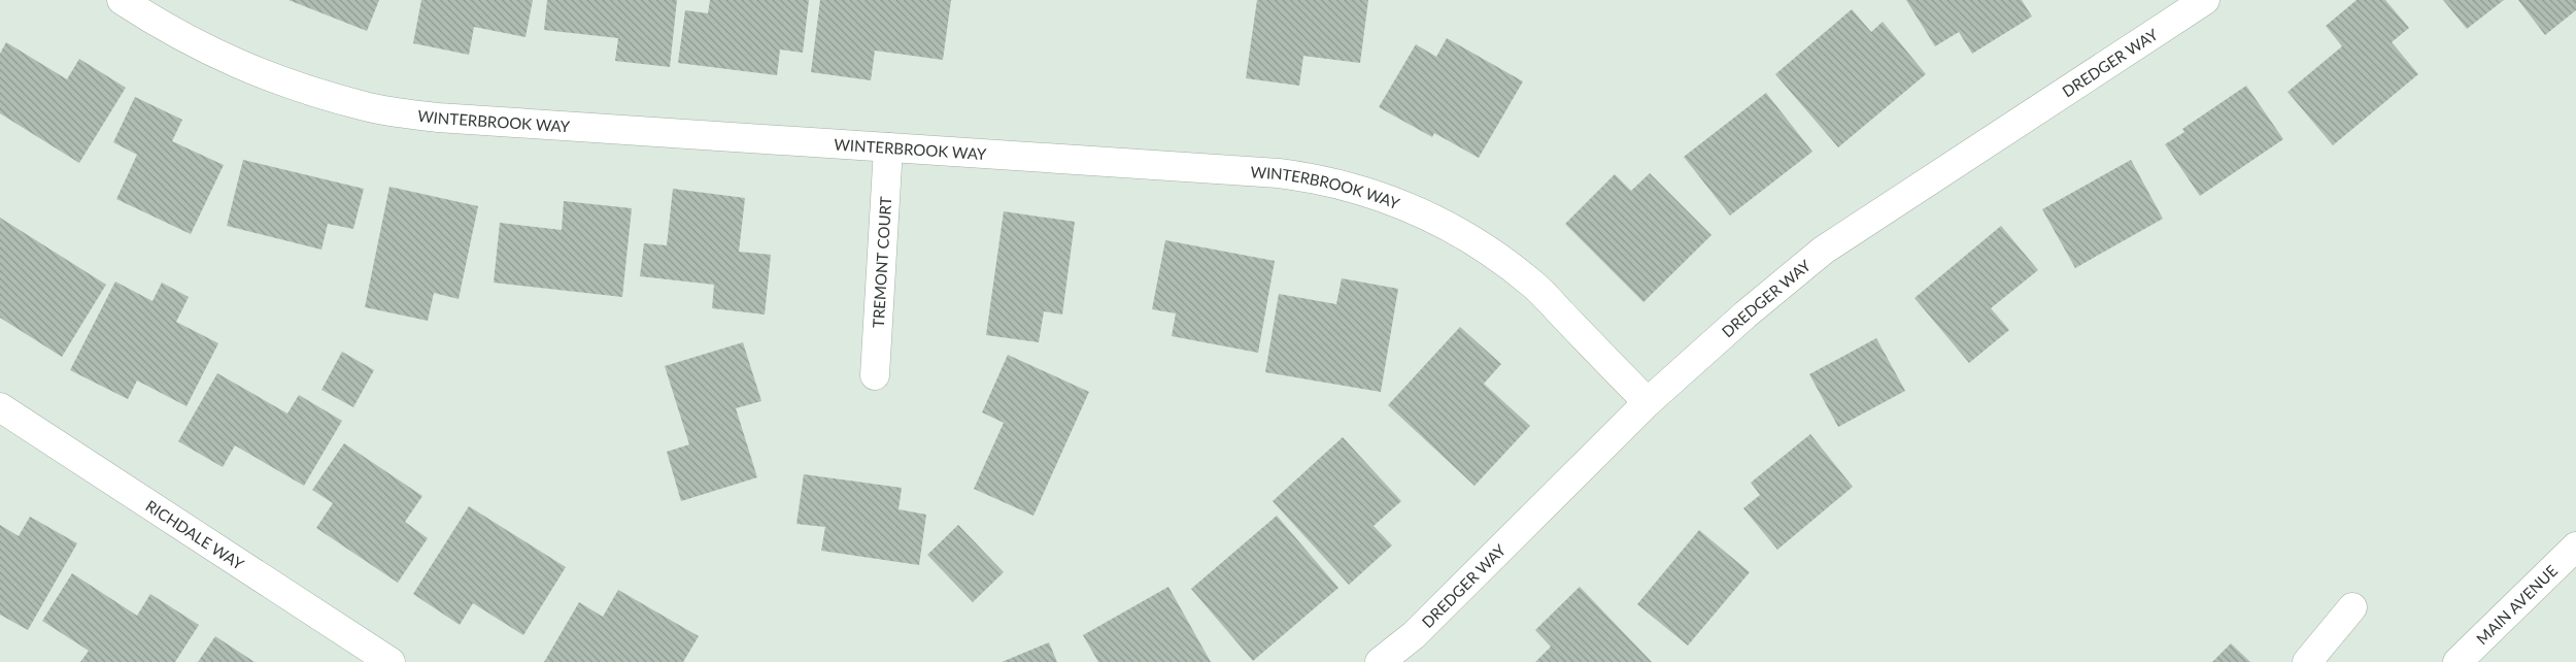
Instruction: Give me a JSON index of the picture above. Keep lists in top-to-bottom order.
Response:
{
  "streets": {
    "street": [
      "DREDGER WAY",
      "WINTERBROOK WAY",
      "TREMONT COURT",
      "RICHDALE WAY",
      "MAIN AVENUE"
    ]
  },
  "crossings": [
    ["DREDGER WAY", "WINTERBROOK WAY"],
    ["WINTERBROOK WAY", "TREMONT COURT"]
  ]
}
